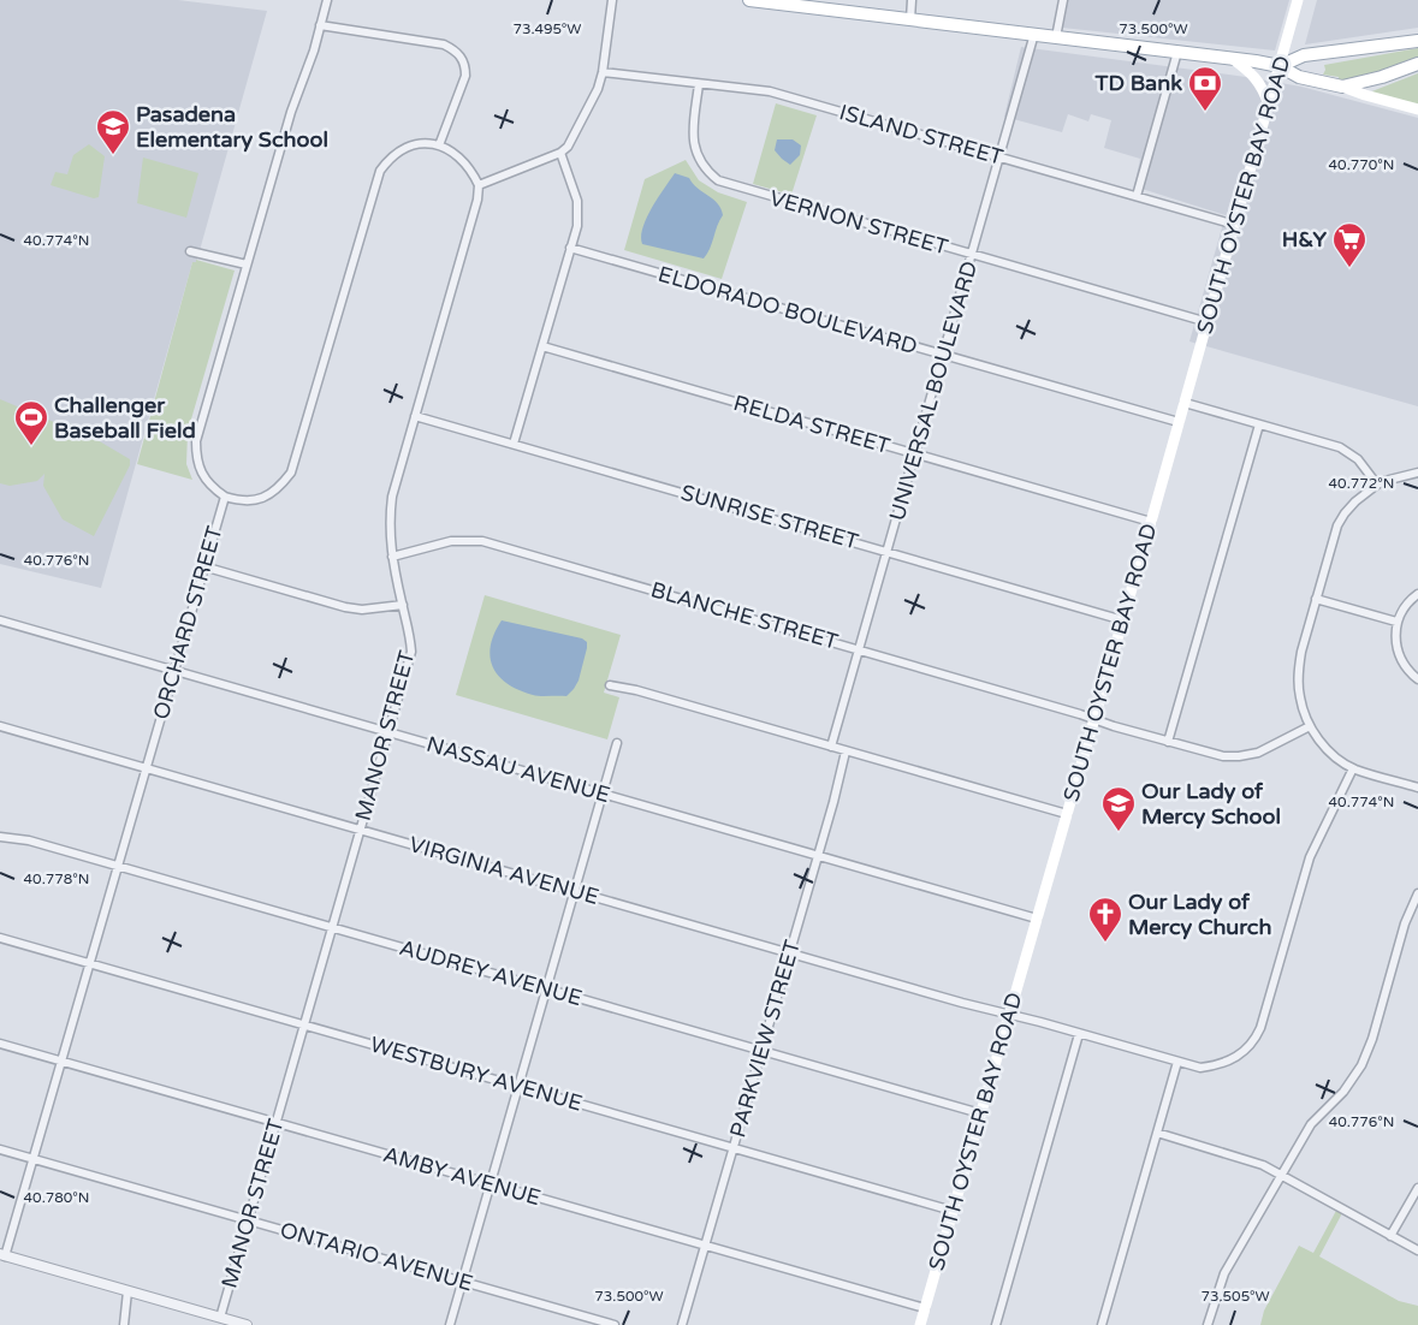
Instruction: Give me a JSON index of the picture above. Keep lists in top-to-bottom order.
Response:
{
  "streets": {
    "main road": ["SOUTH OYSTER BAY ROAD"],
    "street": [
      "ISLAND STREET",
      "VERNON STREET",
      "ELDORADO BOULEVARD",
      "UNIVERSAL BOULEVARD",
      "RELDA STREET",
      "SUNRISE STREET",
      "BLANCHE STREET",
      "ORCHARD STREET",
      "MANOR STREET",
      "NASSAU AVENUE",
      "VIRGINIA AVENUE",
      "AUDREY AVENUE",
      "PARKVIEW STREET",
      "WESTBURY AVENUE",
      "AMBY AVENUE",
      "ONTARIO AVENUE"
    ]
  },
  "crossings": [
    ["ISLAND STREET", "SOUTH OYSTER BAY ROAD"],
    ["ISLAND STREET", "VERNON STREET"],
    ["ISLAND STREET", "UNIVERSAL BOULEVARD"],
    ["SOUTH OYSTER BAY ROAD", "VERNON STREET"],
    ["SOUTH OYSTER BAY ROAD", "ELDORADO BOULEVARD"],
    ["SOUTH OYSTER BAY ROAD", "RELDA STREET"],
    ["SOUTH OYSTER BAY ROAD", "SUNRISE STREET"],
    ["SOUTH OYSTER BAY ROAD", "BLANCHE STREET"],
    ["SOUTH OYSTER BAY ROAD", "NASSAU AVENUE"],
    ["SOUTH OYSTER BAY ROAD", "VIRGINIA AVENUE"],
    ["SOUTH OYSTER BAY ROAD", "AUDREY AVENUE"],
    ["SOUTH OYSTER BAY ROAD", "WESTBURY AVENUE"],
    ["SOUTH OYSTER BAY ROAD", "AMBY AVENUE"],
    ["VERNON STREET", "UNIVERSAL BOULEVARD"],
    ["ELDORADO BOULEVARD", "UNIVERSAL BOULEVARD"],
    ["UNIVERSAL BOULEVARD", "RELDA STREET"],
    ["UNIVERSAL BOULEVARD", "SUNRISE STREET"],
    ["UNIVERSAL BOULEVARD", "BLANCHE STREET"],
    ["SUNRISE STREET", "MANOR STREET"],
    ["BLANCHE STREET", "MANOR STREET"],
    ["ORCHARD STREET", "NASSAU AVENUE"],
    ["ORCHARD STREET", "VIRGINIA AVENUE"],
    ["ORCHARD STREET", "AUDREY AVENUE"],
    ["ORCHARD STREET", "WESTBURY AVENUE"],
    ["ORCHARD STREET", "AMBY AVENUE"],
    ["ORCHARD STREET", "ONTARIO AVENUE"],
    ["MANOR STREET", "NASSAU AVENUE"],
    ["MANOR STREET", "VIRGINIA AVENUE"],
    ["MANOR STREET", "AUDREY AVENUE"],
    ["MANOR STREET", "WESTBURY AVENUE"],
    ["MANOR STREET", "AMBY AVENUE"],
    ["MANOR STREET", "ONTARIO AVENUE"],
    ["NASSAU AVENUE", "PARKVIEW STREET"],
    ["VIRGINIA AVENUE", "PARKVIEW STREET"],
    ["AUDREY AVENUE", "PARKVIEW STREET"],
    ["PARKVIEW STREET", "WESTBURY AVENUE"],
    ["PARKVIEW STREET", "AMBY AVENUE"]
  ],
  "places": {
    "bank": ["TD Bank"],
    "school or university": ["Pasadena Elementary School", "Our Lady of Mercy School"],
    "supermarket": ["H&Y"],
    "sports": ["Challenger Baseball Field"],
    "church": ["Our Lady of Mercy Church"]
  },
  "coordinates": [
    "73.495°W",
    "73.500°W",
    "40.770°N",
    "40.774°N",
    "40.772°N",
    "40.776°N",
    "40.778°N",
    "40.780°N",
    "73.505°W"
  ]
}
